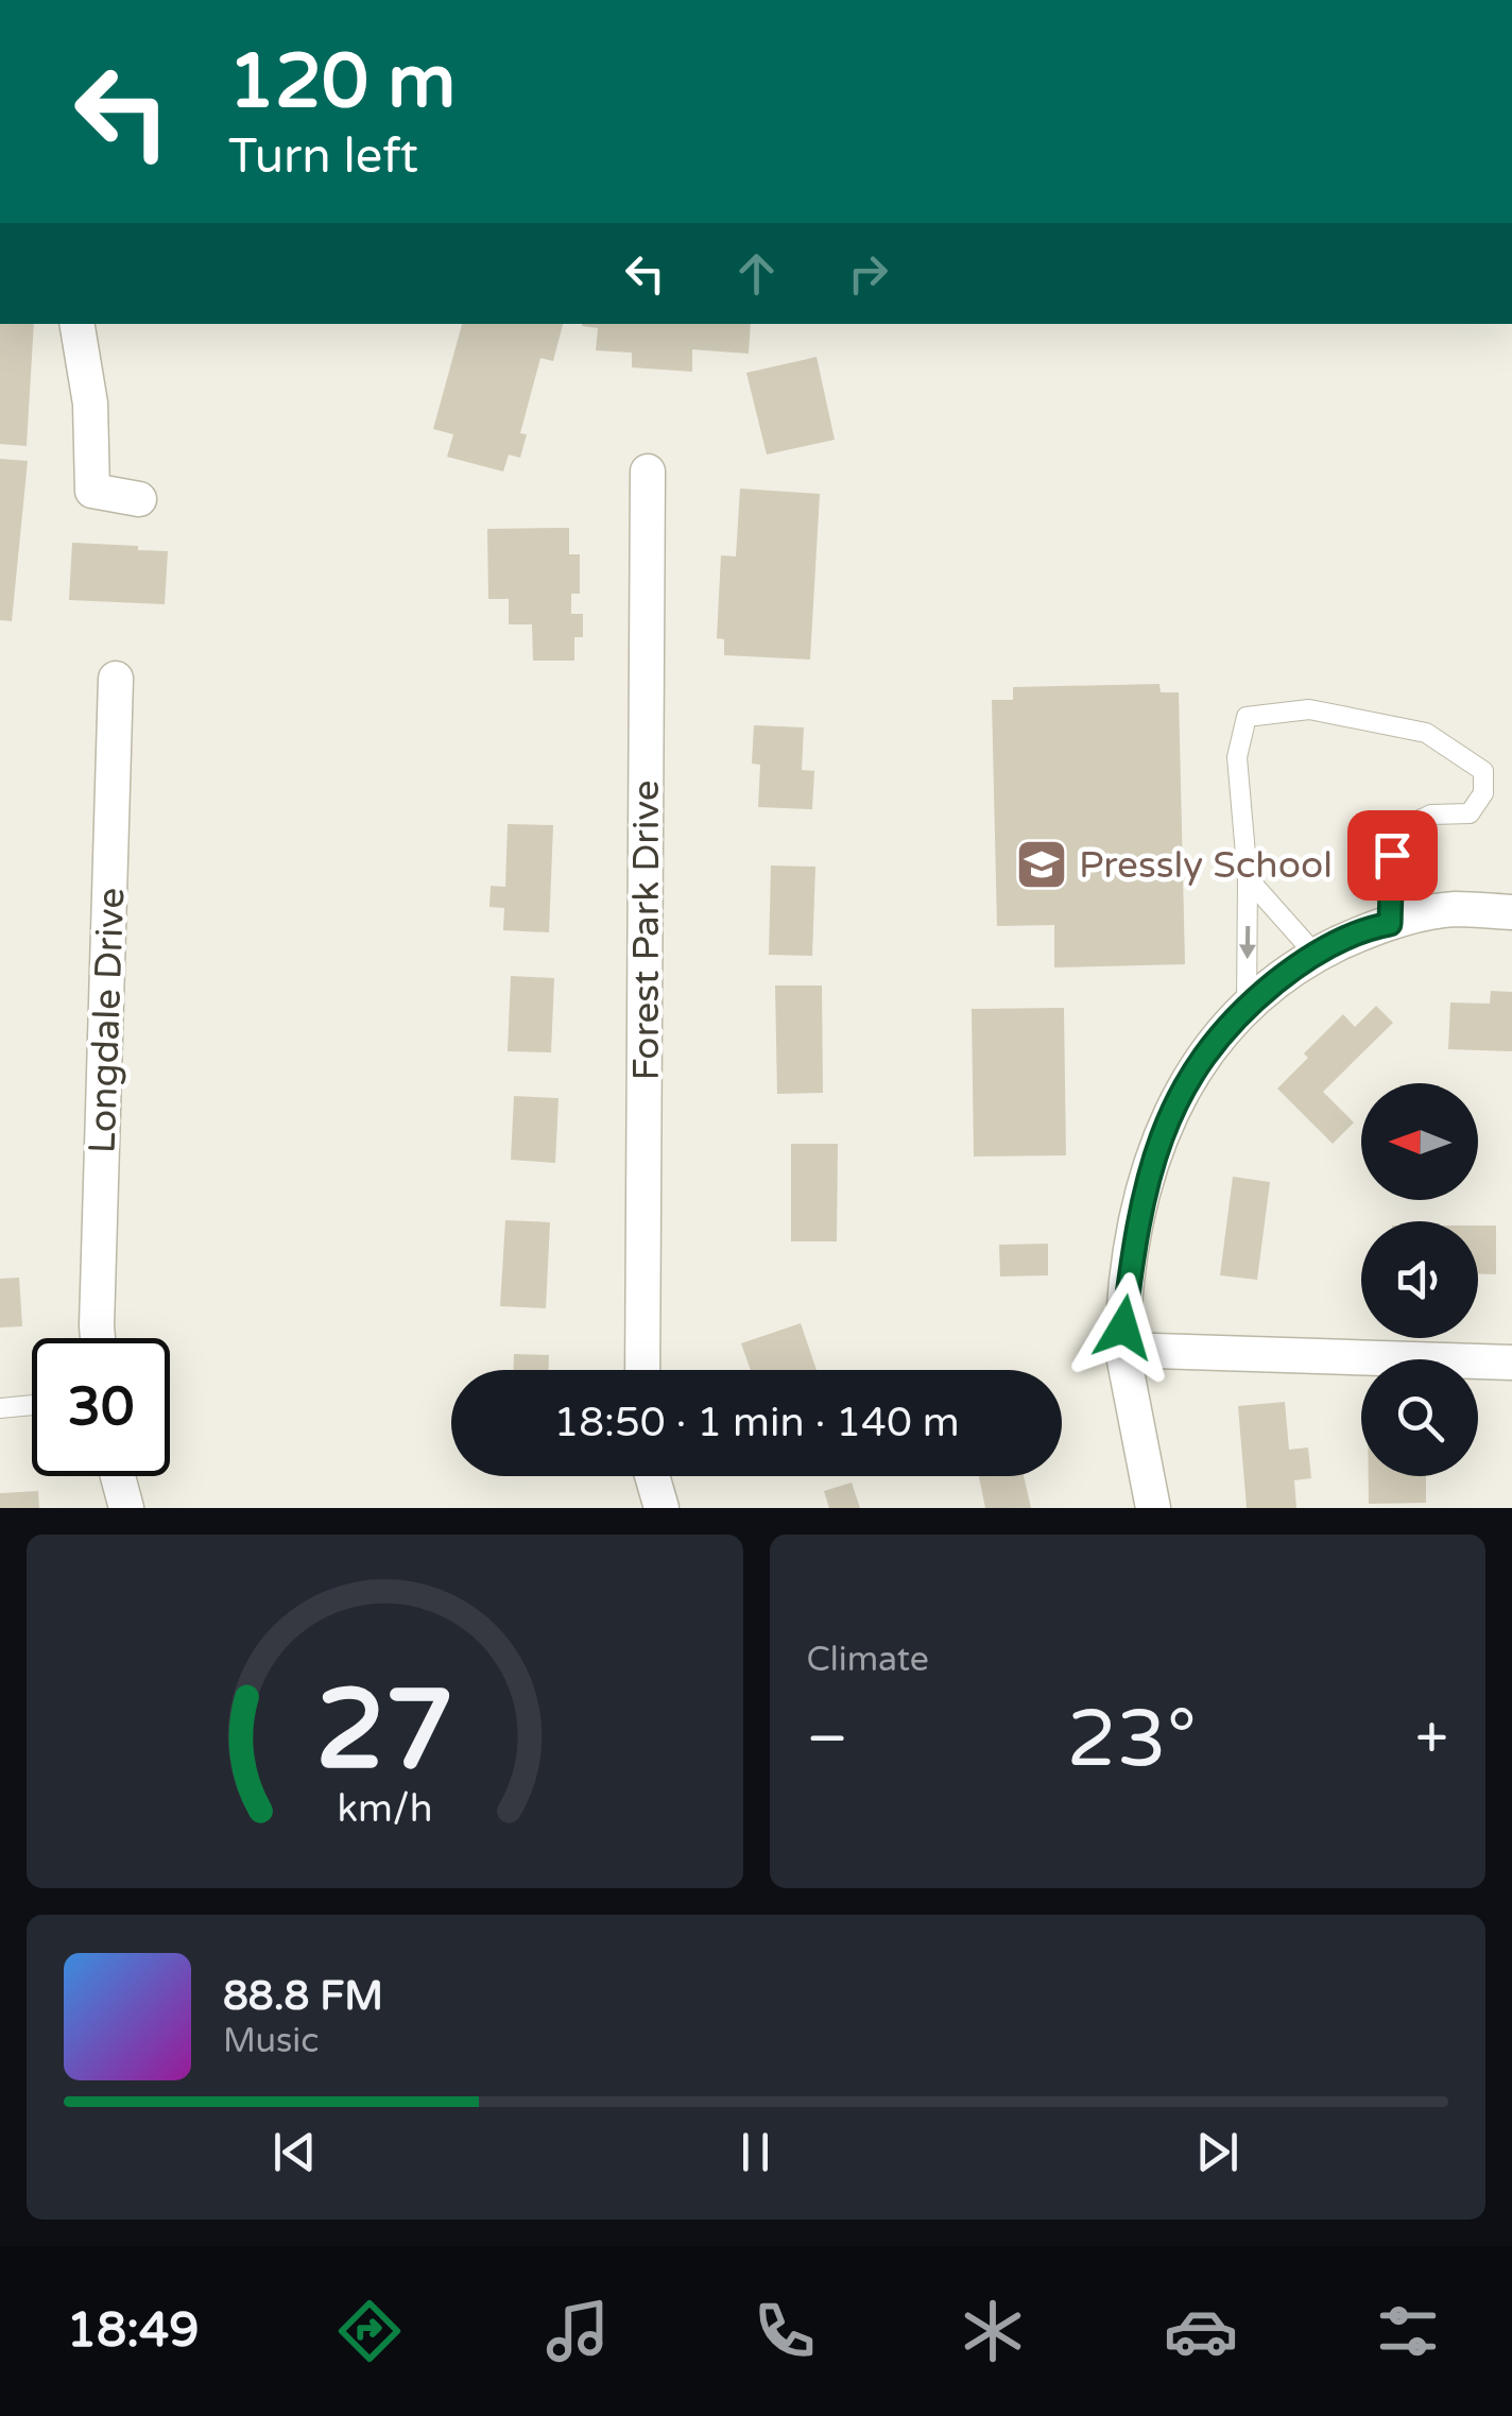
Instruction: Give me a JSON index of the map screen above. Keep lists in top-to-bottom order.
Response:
{
  "streets": {
    "street": ["Forest Park Drive", "Longdale Drive"]
  },
  "places": {
    "school or university": ["Pressly School"]
  },
  "north": "left",
  "page": {
    "turn": ["120 m", "Turn left"],
    "limit": "30",
    "trip": "18:50 · 1 min · 140 m",
    "tile": "Climate",
    "heat": ["−", "23°", "+"],
    "song": ["88.8 FM", "Music"],
    "tabs": "18:49",
    "gauge": ["27", "km/h"]
  }
}
